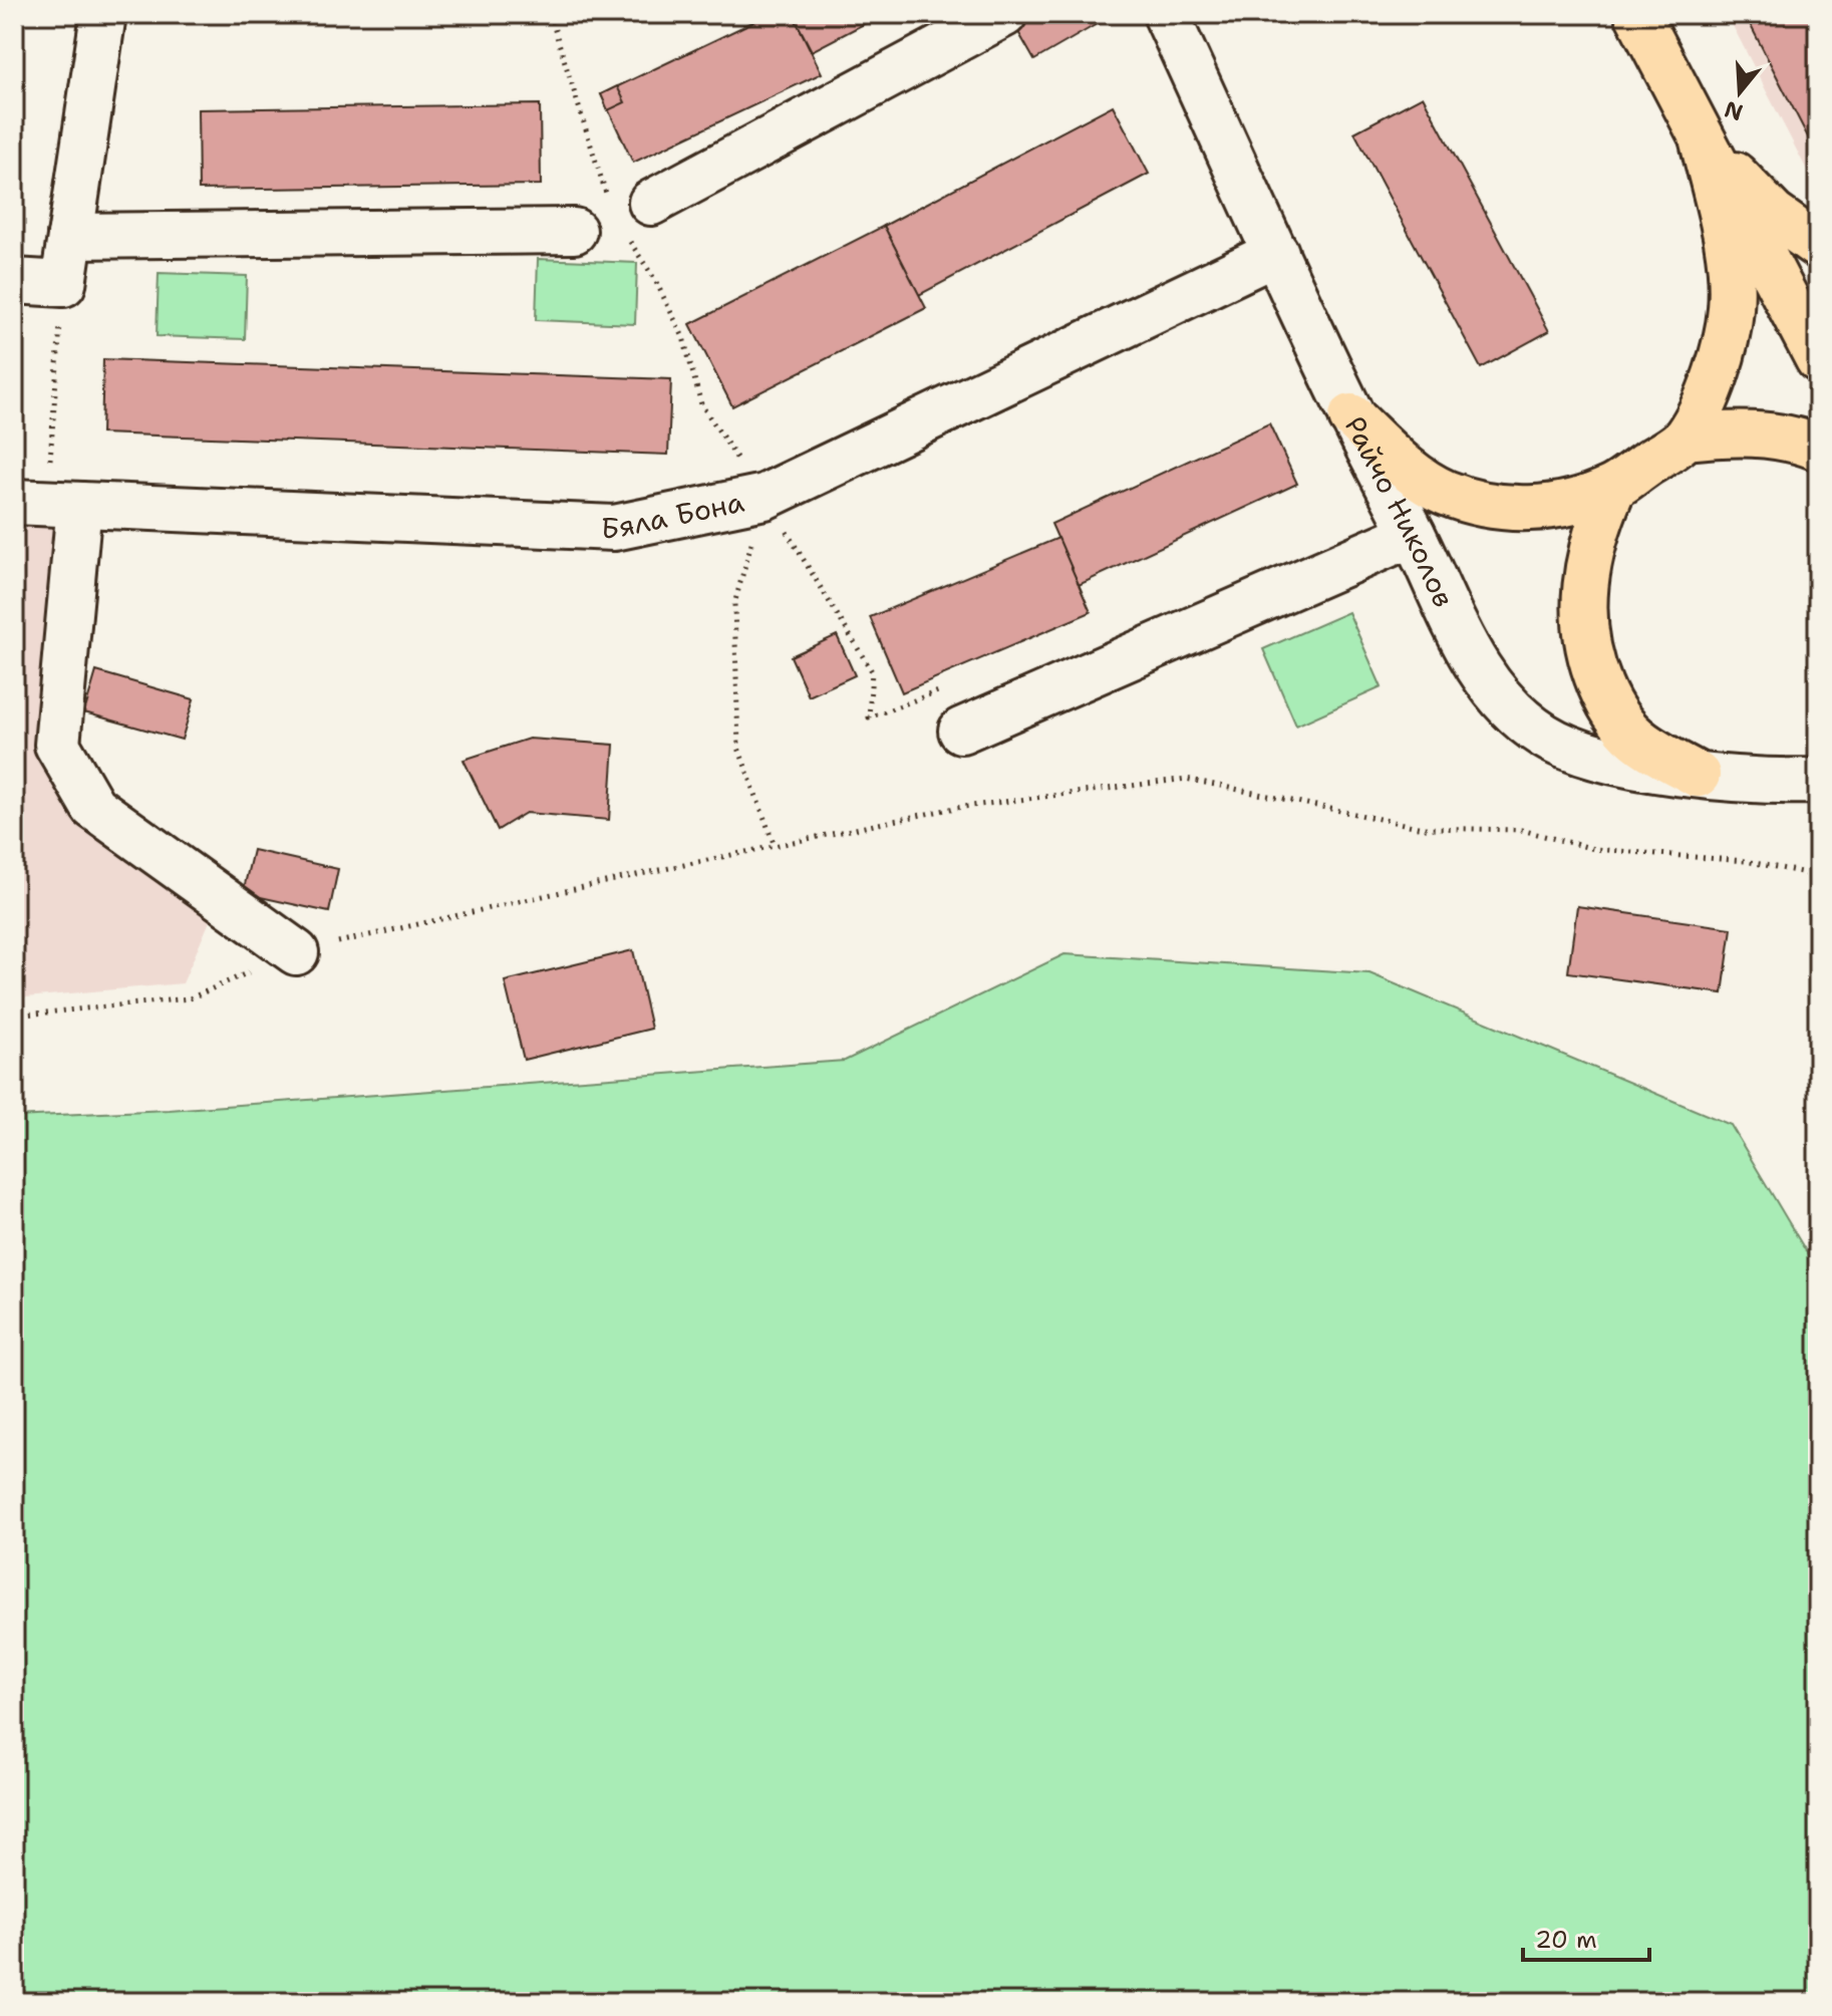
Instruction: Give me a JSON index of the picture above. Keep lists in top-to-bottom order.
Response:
{
  "streets": {
    "street": ["Райчо Николов", "Бяла Бона"]
  },
  "crossings": [
    ["Райчо Николов", "Бяла Бона"]
  ],
  "scale_bar": "20 m",
  "north": "bottom"
}
